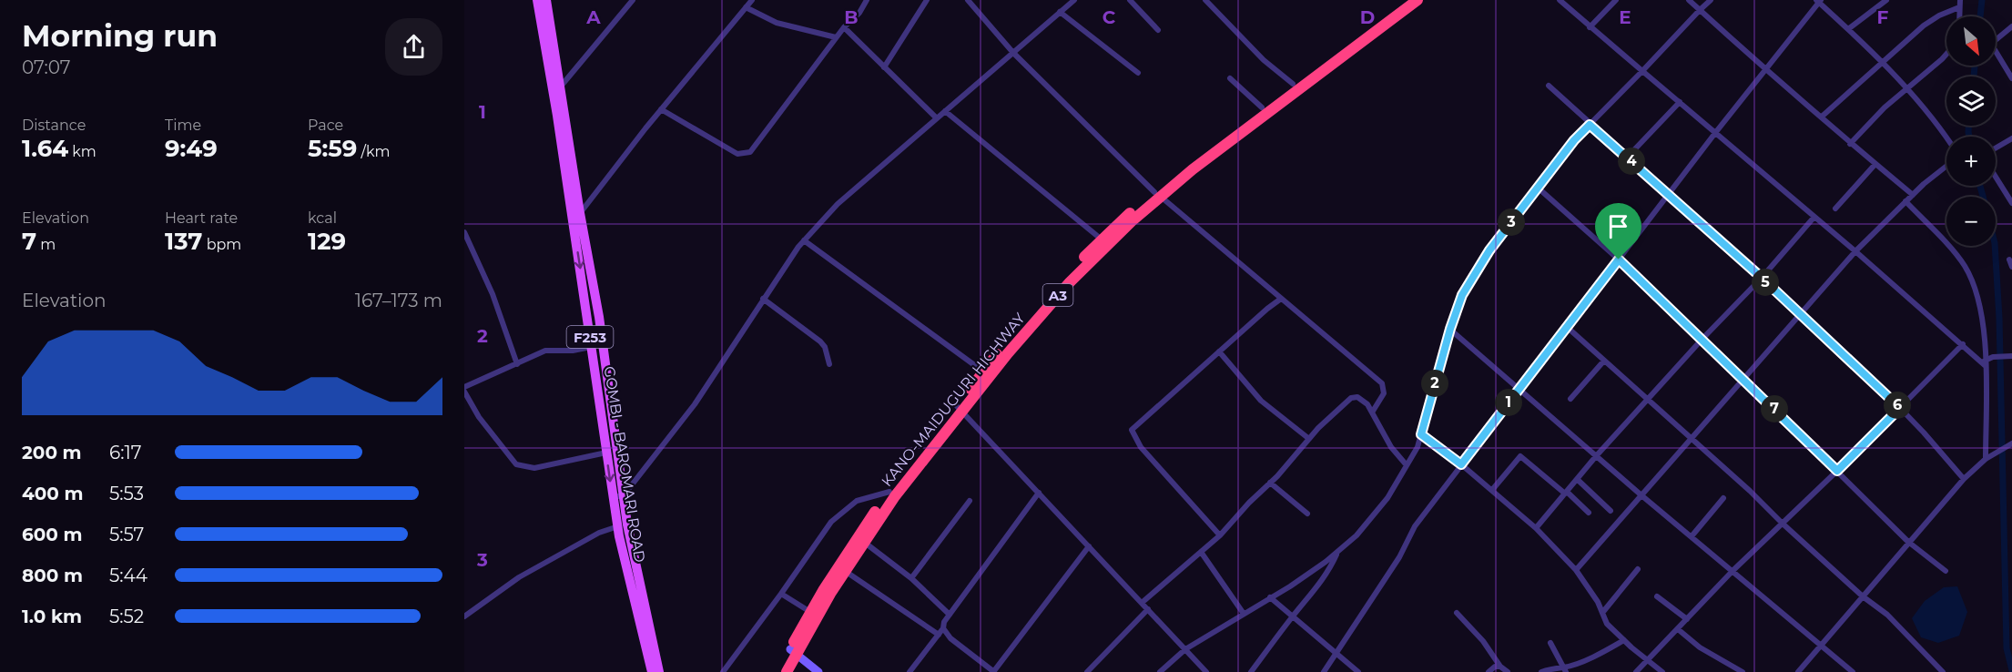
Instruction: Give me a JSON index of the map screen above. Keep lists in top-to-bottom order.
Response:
{
  "streets": {
    "highway": ["A3", "KANO-MAIDUGURI HIGHWAY"],
    "main road": ["F253", "GOMBI - BAROMARI ROAD"]
  },
  "north": "bottom right",
  "page": {
    "heading": ["Morning run", "07:07"],
    "map_buttons": ["+", "−"],
    "stats": [
      ["Distance", "1.64 km"],
      ["Time", "9:49"],
      ["Pace", "5:59 /km"],
      ["Elevation", "7 m"],
      ["Heart rate", "137 bpm"],
      ["kcal", "129"]
    ],
    "pins": [
      "4",
      "3",
      "5",
      "2",
      "1",
      "6",
      "7"
    ],
    "chart": ["Elevation", "167–173 m"],
    "list": [
      {
        "name": "200 m",
        "note": "6:17"
      },
      {
        "name": "400 m",
        "note": "5:53"
      },
      {
        "name": "600 m",
        "note": "5:57"
      },
      {
        "name": "800 m",
        "note": "5:44"
      },
      {
        "name": "1.0 km",
        "note": "5:52"
      }
    ]
  },
  "grid": {
    "columns": [
      "A",
      "B",
      "C",
      "D",
      "E",
      "F"
    ],
    "rows": ["1", "2", "3"]
  }
}
